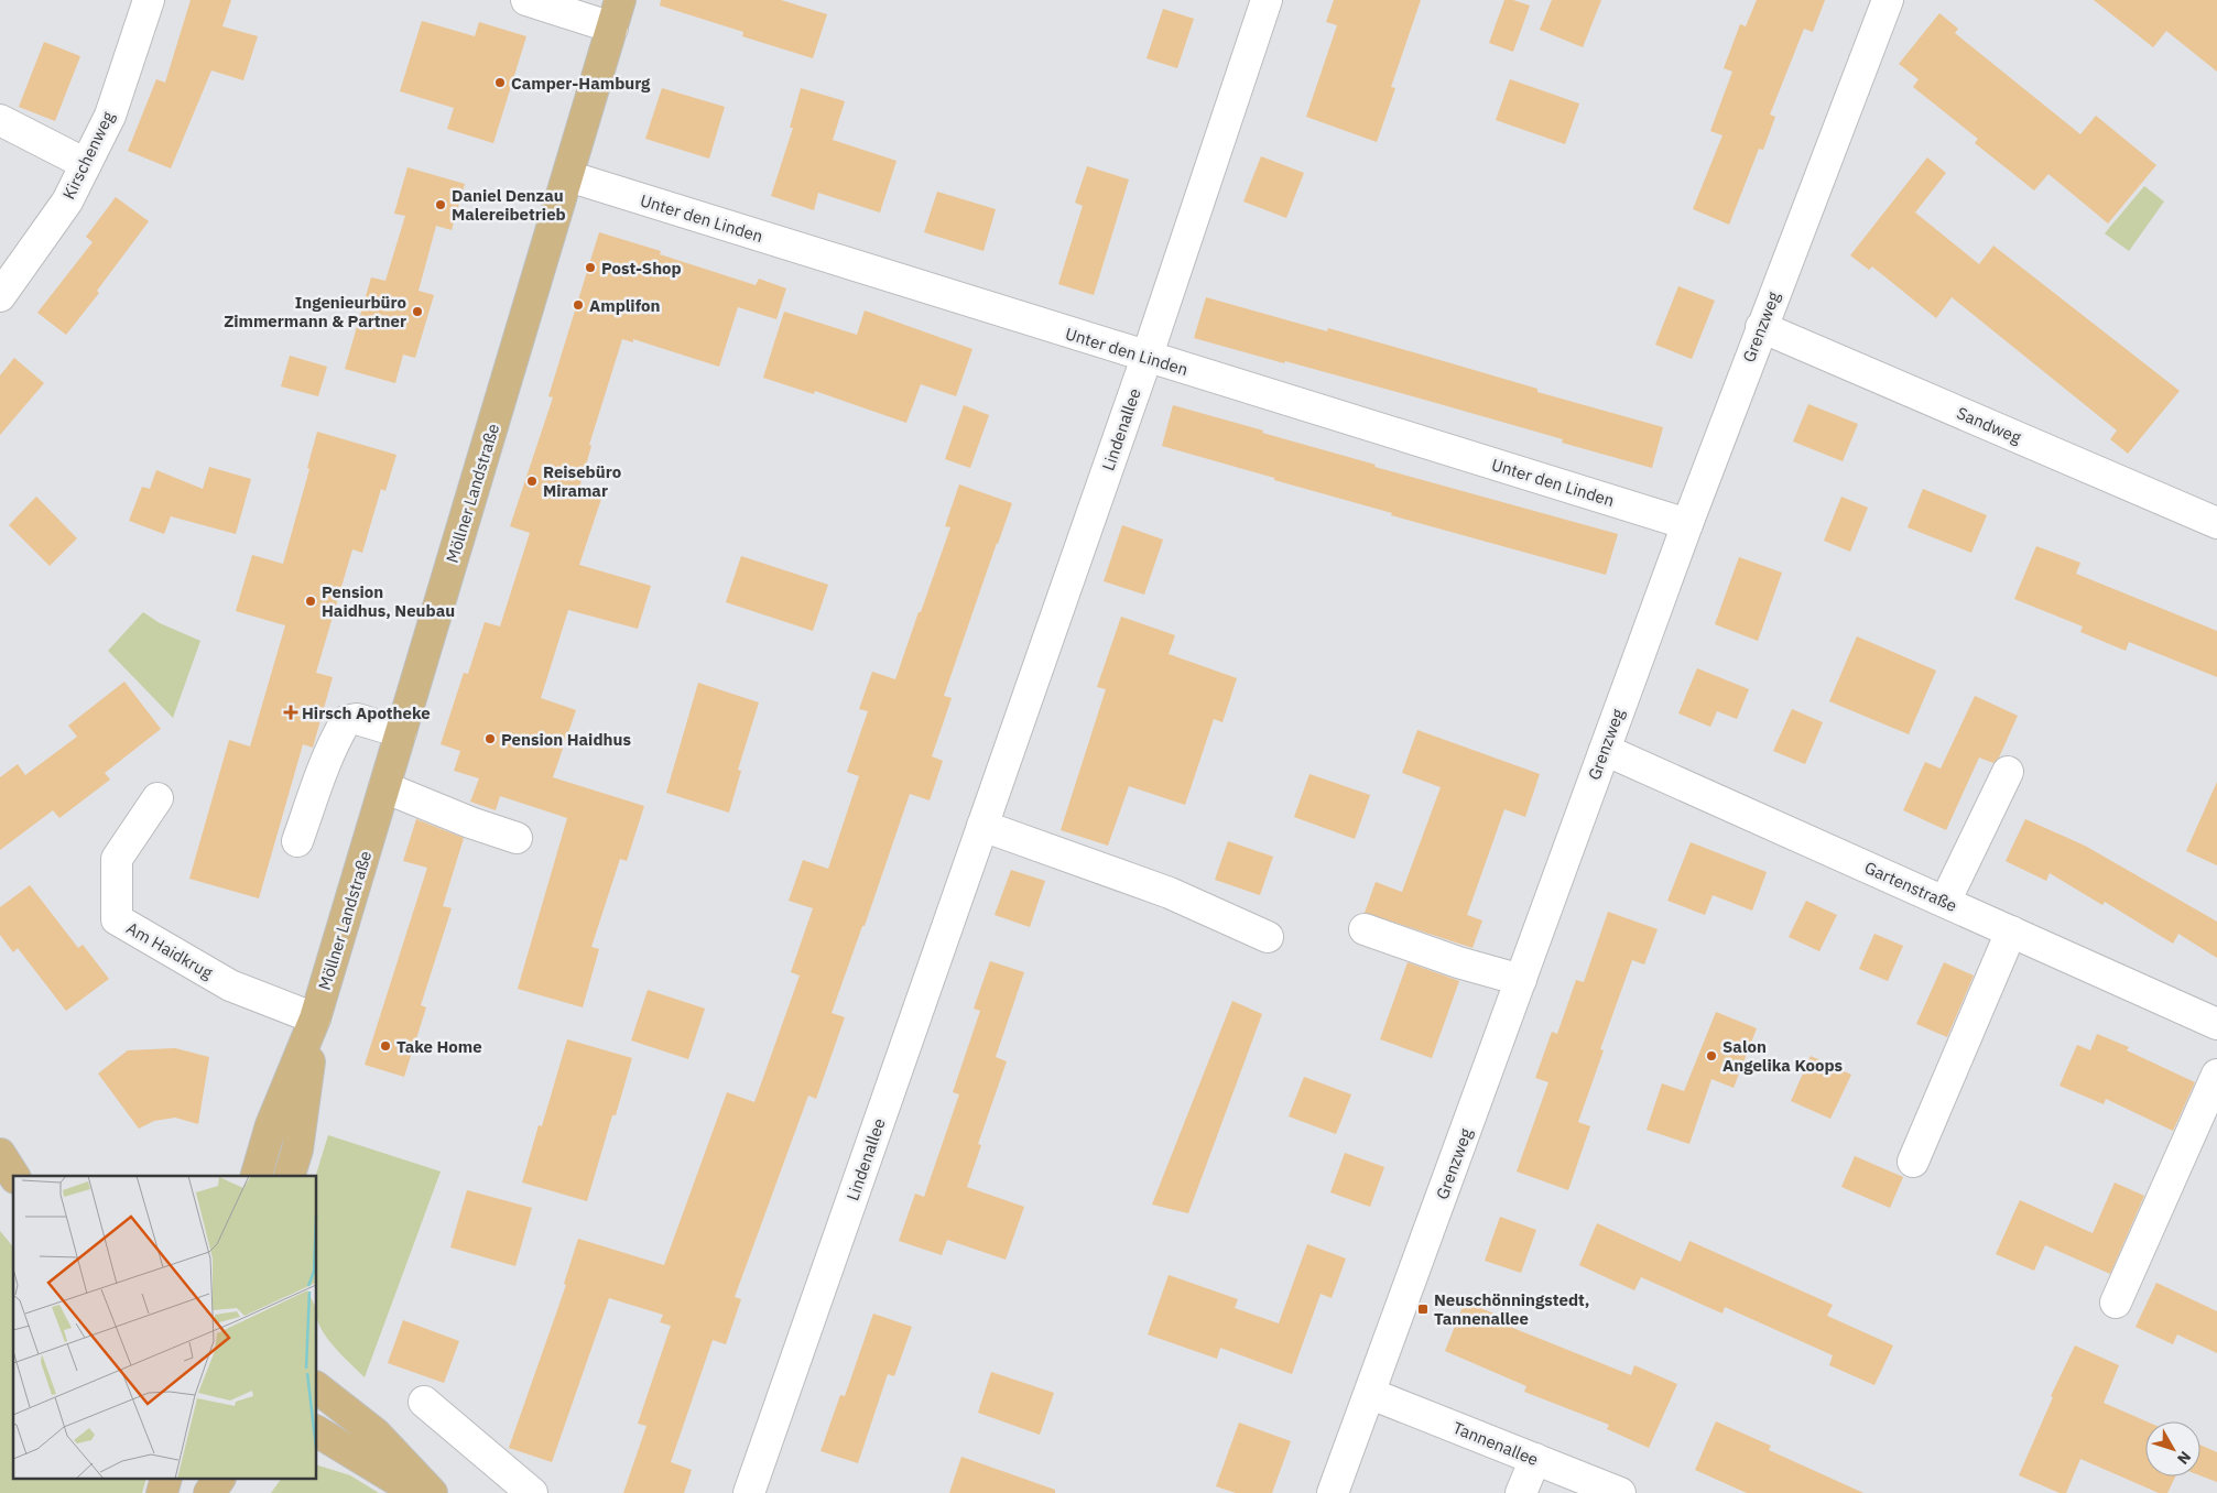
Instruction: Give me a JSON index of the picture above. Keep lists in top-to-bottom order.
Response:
{
  "streets": {
    "main road": ["Möllner Landstraße"],
    "street": [
      "Kirschenweg",
      "Unter den Linden",
      "Grenzweg",
      "Sandweg",
      "Lindenallee",
      "Gartenstraße",
      "Am Haidkrug",
      "Tannenallee"
    ]
  },
  "crossings": [
    ["Unter den Linden", "Grenzweg"],
    ["Unter den Linden", "Lindenallee"],
    ["Unter den Linden", "Möllner Landstraße"],
    ["Grenzweg", "Sandweg"],
    ["Grenzweg", "Gartenstraße"],
    ["Grenzweg", "Tannenallee"],
    ["Möllner Landstraße", "Am Haidkrug"]
  ],
  "places": {
    "other": [
      "Camper-Hamburg",
      "Daniel Denzau Malereibetrieb",
      "Post-Shop",
      "Amplifon",
      "Ingenieurbüro Zimmermann & Partner",
      "Reisebüro Miramar",
      "Pension Haidhus, Neubau",
      "Pension Haidhus",
      "Take Home",
      "Salon Angelika Koops"
    ],
    "health": ["Hirsch Apotheke"],
    "transit": ["Neuschönningstedt, Tannenallee"]
  },
  "north": "bottom right"
}
